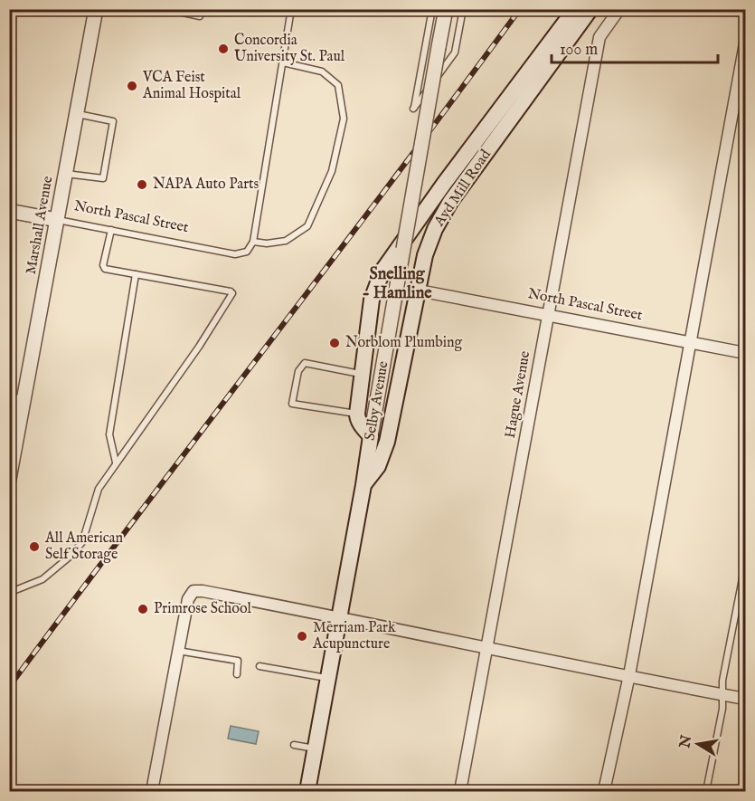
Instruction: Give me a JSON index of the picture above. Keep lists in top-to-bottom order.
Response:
{
  "streets": {
    "main road": ["Ayd Mill Road", "Selby Avenue"],
    "street": ["North Pascal Street", "Marshall Avenue", "Hague Avenue"]
  },
  "crossings": [
    ["Ayd Mill Road", "North Pascal Street"],
    ["Ayd Mill Road", "Selby Avenue"],
    ["North Pascal Street", "Marshall Avenue"],
    ["North Pascal Street", "Hague Avenue"]
  ],
  "districts": ["Snelling - Hamline"],
  "places": [
    "Concordia University St. Paul",
    "VCA Feist Animal Hospital",
    "NAPA Auto Parts",
    "Norblom Plumbing",
    "All American Self Storage",
    "Primrose School",
    "Merriam Park Acupuncture"
  ],
  "scale_bar": "100 m",
  "north": "left"
}
